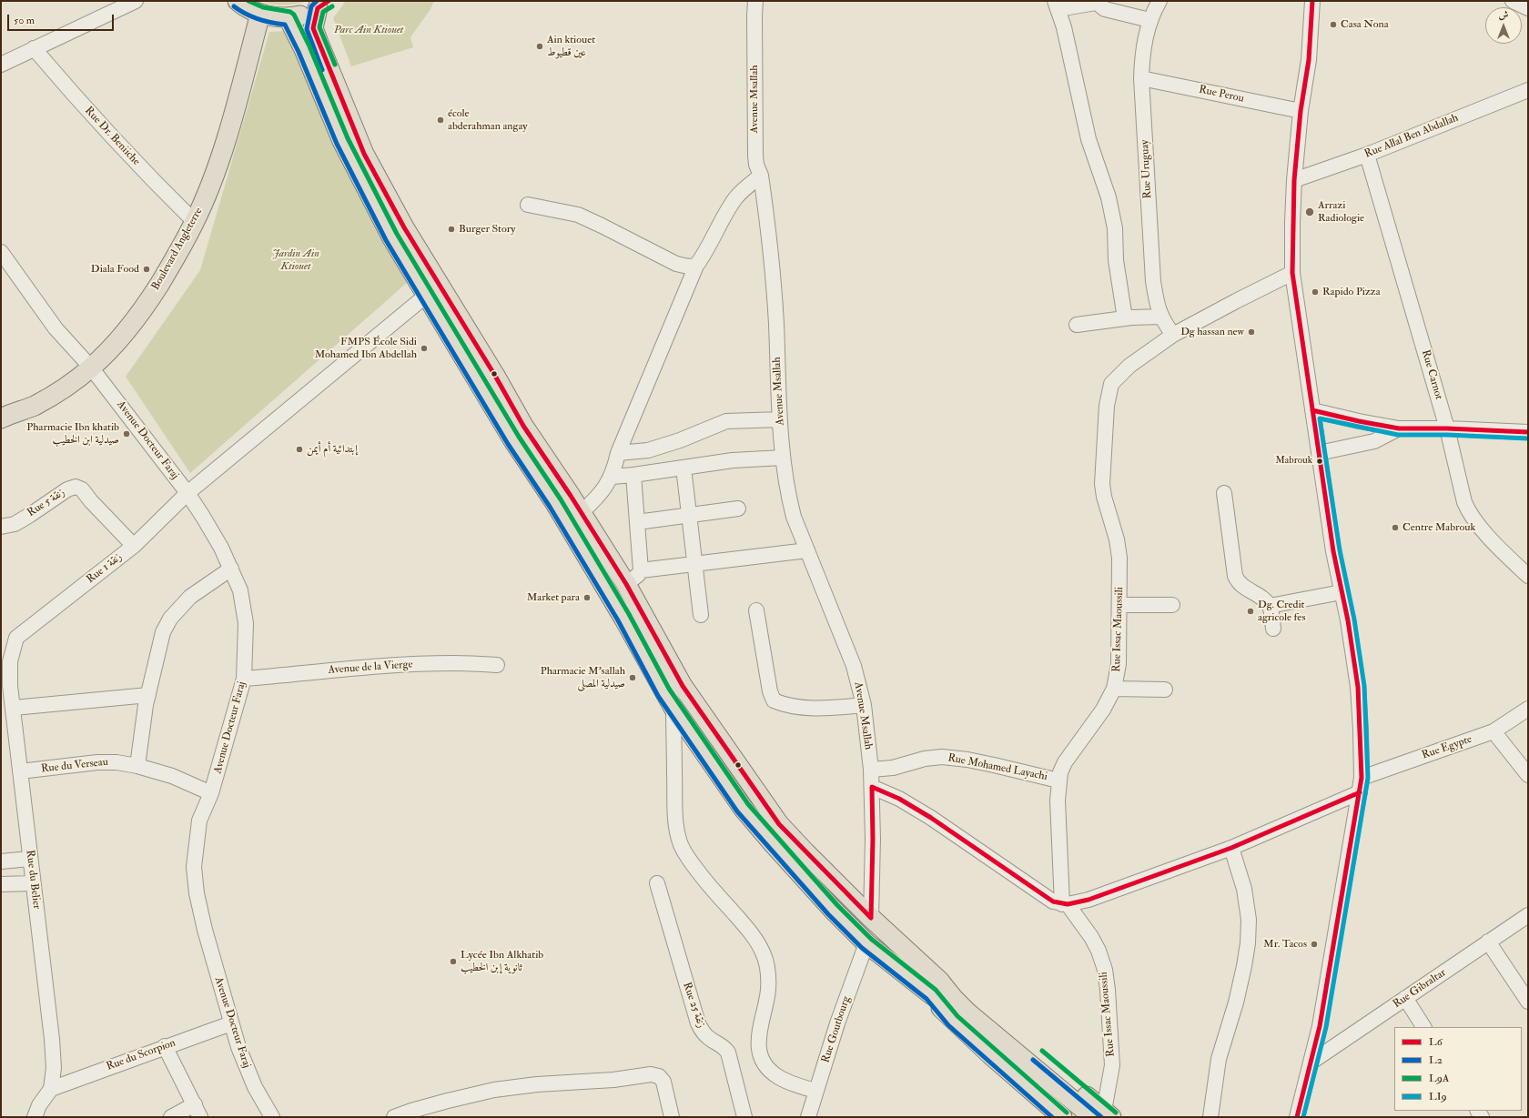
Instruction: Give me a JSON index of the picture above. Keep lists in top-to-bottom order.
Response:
{
  "streets": {
    "main road": ["Boulevard Angleterre"],
    "street": [
      "Rue Perou",
      "Avenue Msallah",
      "Rue Dr. Beniiche",
      "Rue Allal Ben Abdallah",
      "Rue Uruguay",
      "Rue Carnot",
      "Avenue Docteur Faraj",
      "Rue 5 زنقة",
      "Rue 1 زنقة",
      "Rue Issac Maoussili",
      "Avenue de la Vierge",
      "Rue Egypte",
      "Rue du Verseau",
      "Rue Mohamed Layachi",
      "Rue du Belier",
      "Rue Gibraltar",
      "Rue 25 زنقة",
      "Rue Goutbourg",
      "Rue du Scorpion"
    ]
  },
  "crossings": [
    ["Rue Perou", "Rue Uruguay"],
    ["Avenue Msallah", "Rue Mohamed Layachi"],
    ["Rue Dr. Beniiche", "Boulevard Angleterre"],
    ["Rue Allal Ben Abdallah", "Rue Carnot"],
    ["Rue Uruguay", "Rue Issac Maoussili"],
    ["Boulevard Angleterre", "Avenue Docteur Faraj"],
    ["Avenue Docteur Faraj", "Rue 1 زنقة"],
    ["Avenue Docteur Faraj", "Avenue de la Vierge"],
    ["Avenue Docteur Faraj", "Rue du Verseau"],
    ["Avenue Docteur Faraj", "Rue du Scorpion"],
    ["Rue 5 زنقة", "Rue 1 زنقة"],
    ["Rue 1 زنقة", "Rue du Belier"],
    ["Rue Issac Maoussili", "Rue Mohamed Layachi"],
    ["Rue du Verseau", "Rue du Belier"],
    ["Rue du Belier", "Rue du Scorpion"]
  ],
  "parks": ["Parc Ain Ktiouet", "Jardin Ain Ktiouet"],
  "places": [
    "Casa Nona",
    "Ain ktiouet عين قطيوط",
    "école abderahman angay",
    "Arrazi Radiologie",
    "Burger Story",
    "Diala Food",
    "Rapido Pizza",
    "Dg hassan new",
    "FMPS École Sidi Mohamed Ibn Abdellah",
    "Pharmacie Ibn khatib صيدلية ابن الخطيب",
    "إبتدائية أم أيمن",
    "Mabrouk",
    "Centre Mabrouk",
    "Market para",
    "Dg. Credit agricole fes",
    "Pharmacie M'sallah صيدلية المصلى",
    "Mr. Tacos",
    "Lycée Ibn Alkhatib ثانوية إبن الخطيب"
  ],
  "lines": [
    "transit line L6",
    "transit line L2",
    "transit line L9A",
    "transit line LI9"
  ],
  "legend": [
    "L6",
    "L2",
    "L9A",
    "LI9"
  ],
  "scale_bar": "50 m",
  "north": "top"
}
